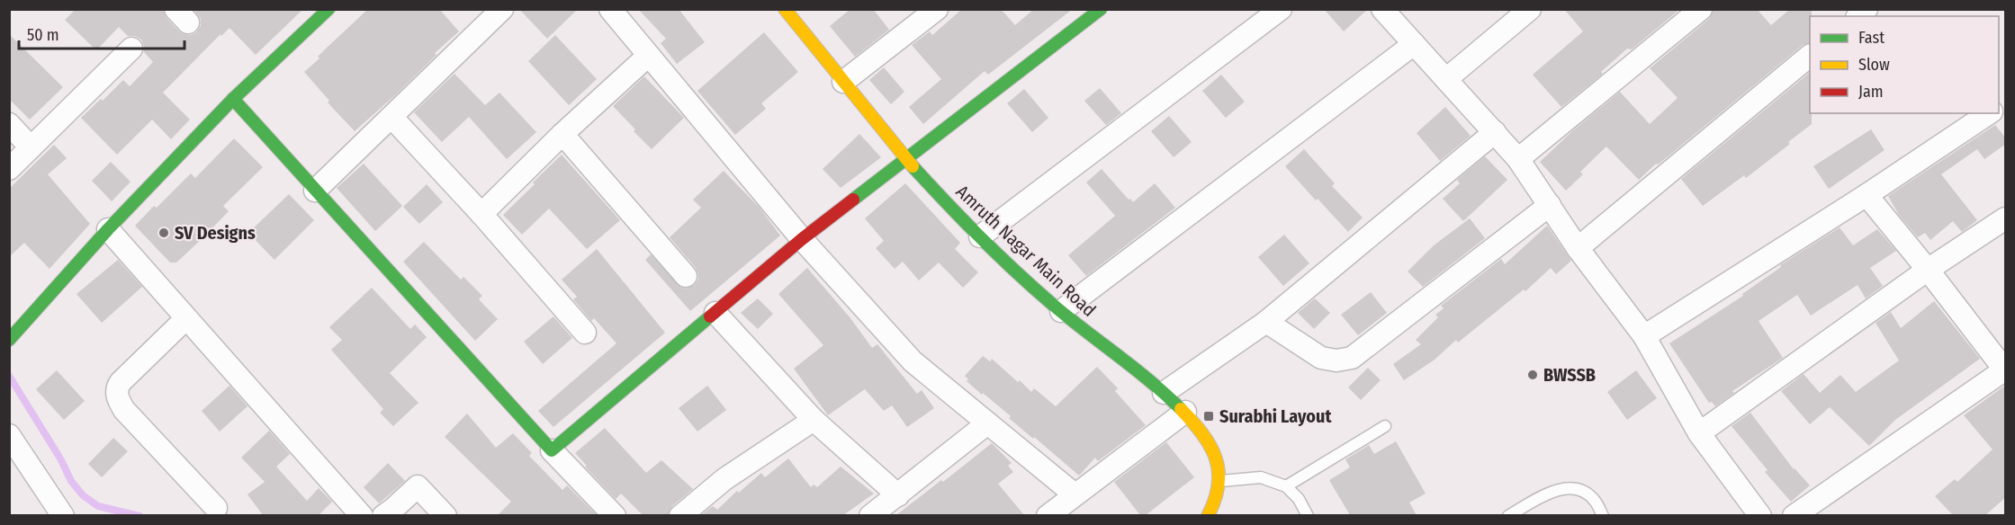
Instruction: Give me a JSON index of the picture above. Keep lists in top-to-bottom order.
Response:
{
  "streets": {
    "street": ["Amruth Nagar Main Road"]
  },
  "places": {
    "other": ["SV Designs", "BWSSB"],
    "transit": ["Surabhi Layout"]
  },
  "legend": ["Fast", "Slow", "Jam"],
  "scale_bar": "50 m"
}
